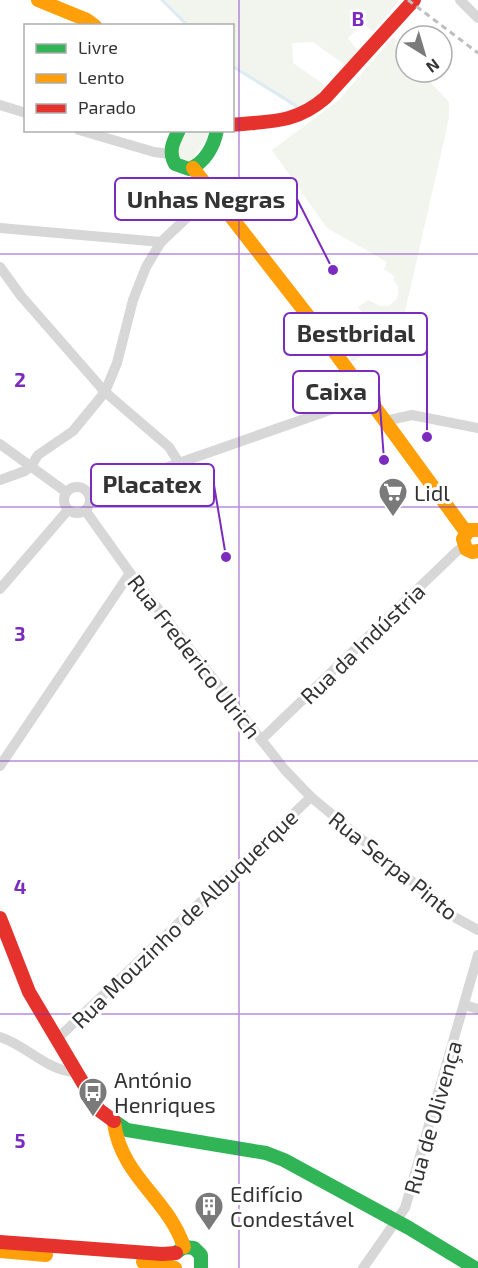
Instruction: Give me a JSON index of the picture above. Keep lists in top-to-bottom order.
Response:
{
  "streets": {
    "street": [
      "Rua da Indústria",
      "Rua Frederico Ulrich",
      "Rua Serpa Pinto",
      "Rua Mouzinho de Albuquerque",
      "Rua de Olivença"
    ]
  },
  "crossings": [
    ["Rua da Indústria", "Rua Frederico Ulrich"],
    ["Rua Frederico Ulrich", "Rua Serpa Pinto"],
    ["Rua Frederico Ulrich", "Rua Mouzinho de Albuquerque"],
    ["Rua Serpa Pinto", "Rua Mouzinho de Albuquerque"]
  ],
  "places": {
    "other": [
      "Unhas Negras",
      "Bestbridal",
      "Caixa",
      "Placatex"
    ],
    "supermarket": ["Lidl"],
    "bus stop": ["António Henriques"],
    "building": ["Edifício Condestável"]
  },
  "legend": ["Livre", "Lento", "Parado"],
  "north": "bottom right",
  "grid": {
    "columns": ["B"],
    "rows": [
      "2",
      "3",
      "4",
      "5"
    ]
  }
}
